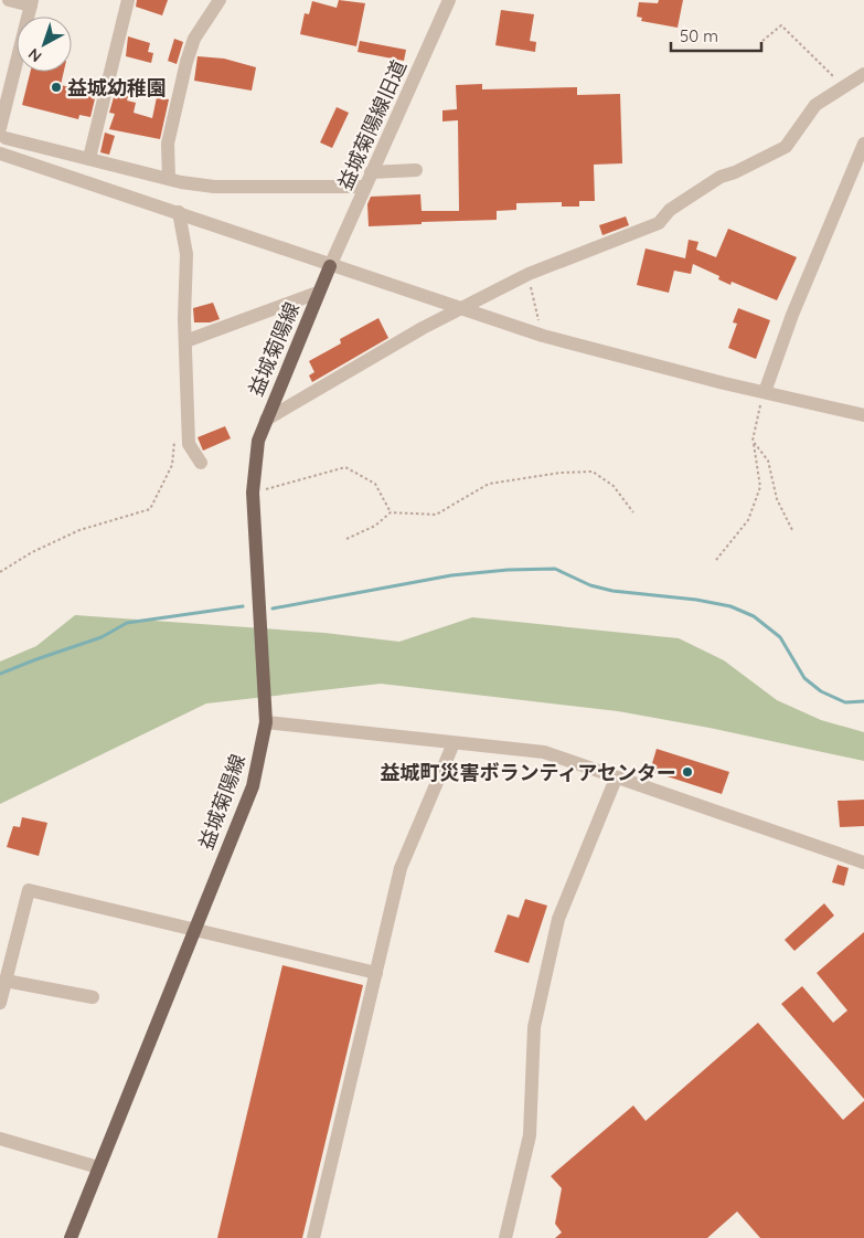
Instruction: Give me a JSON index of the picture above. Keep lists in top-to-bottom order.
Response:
{
  "streets": {
    "main road": ["益城菊陽線"],
    "street": ["益城菊陽線旧道"]
  },
  "crossings": [
    ["益城菊陽線旧道", "益城菊陽線"]
  ],
  "places": ["益城幼稚園", "益城町災害ボランティアセンター"],
  "scale_bar": "50 m",
  "north": "bottom left"
}
